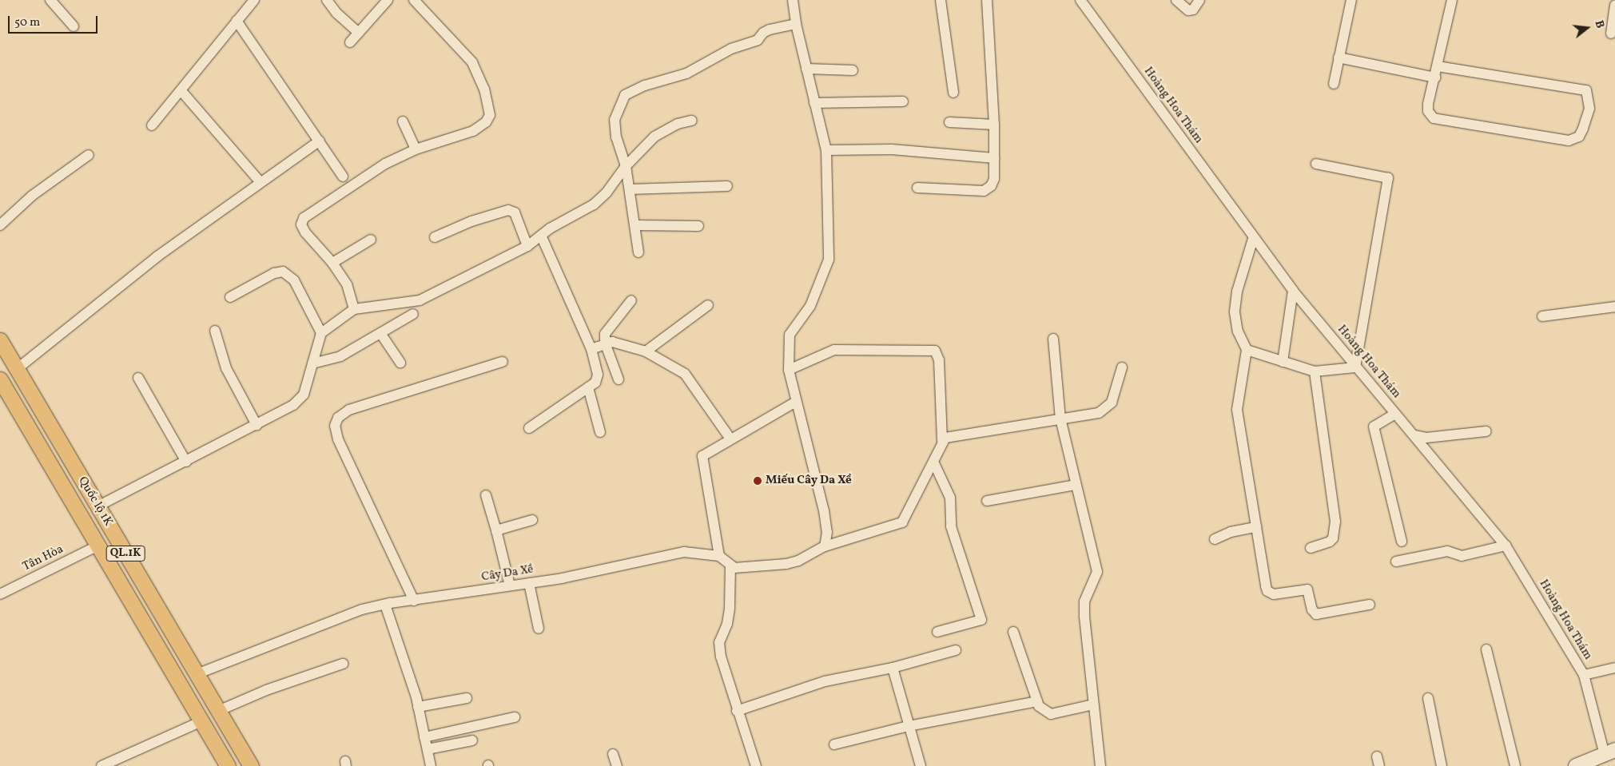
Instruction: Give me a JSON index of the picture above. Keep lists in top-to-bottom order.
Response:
{
  "streets": {
    "main road": ["Quốc lộ 1K", "QL.1K"],
    "street": ["Hoàng Hoa Thám", "Tân Hòa", "Cây Da Xề"]
  },
  "crossings": [
    ["Quốc lộ 1K", "Tân Hòa"],
    ["Quốc lộ 1K", "Cây Da Xề"]
  ],
  "places": ["Miếu Cây Da Xề"],
  "scale_bar": "50 m",
  "north": "right"
}
